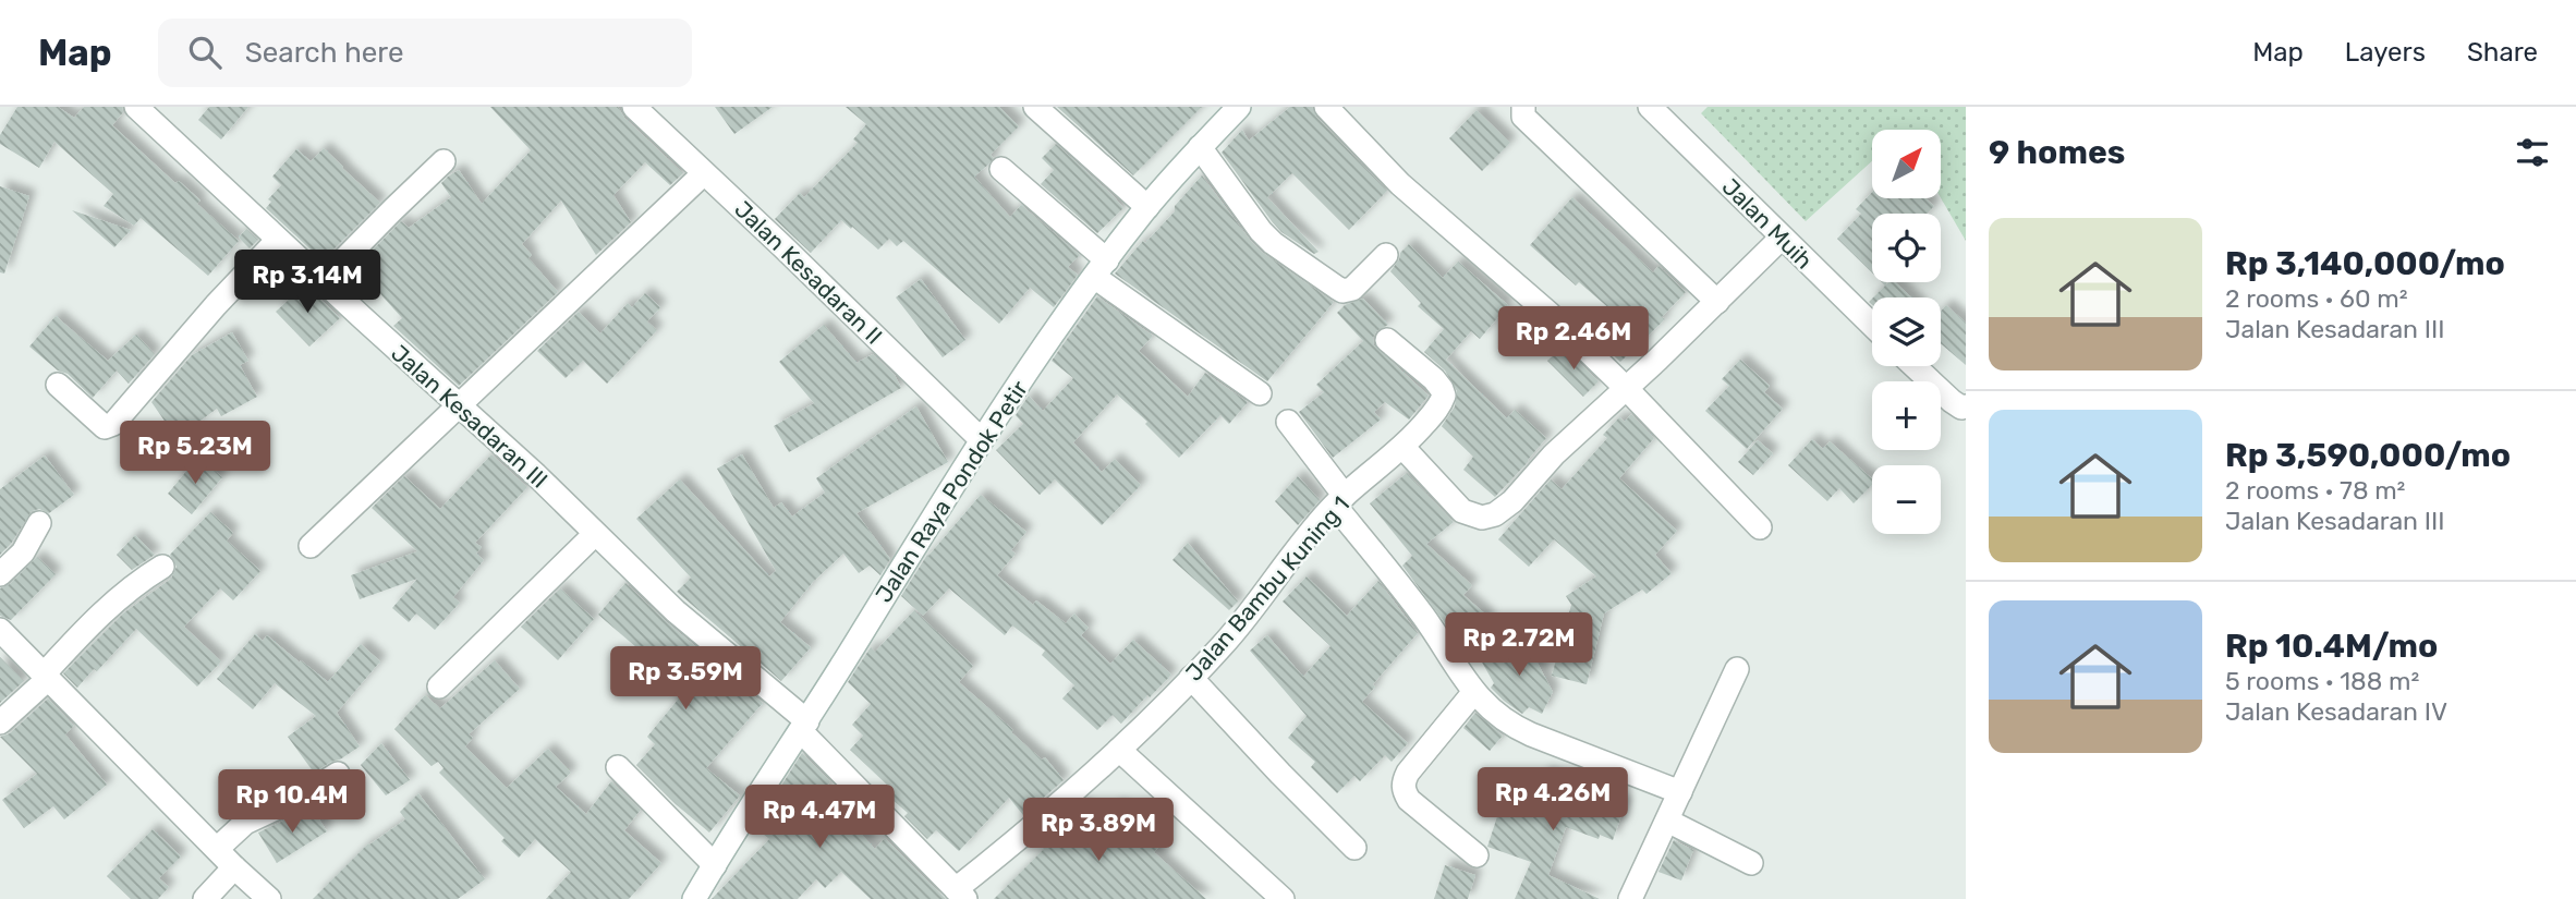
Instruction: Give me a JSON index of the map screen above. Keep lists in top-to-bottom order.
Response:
{
  "streets": {
    "street": [
      "Jalan Muih",
      "Jalan Kesadaran II",
      "Jalan Kesadaran III",
      "Jalan Raya Pondok Petir",
      "Jalan Bambu Kuning 1"
    ]
  },
  "crossings": [
    ["Jalan Kesadaran II", "Jalan Raya Pondok Petir"],
    ["Jalan Kesadaran III", "Jalan Raya Pondok Petir"],
    ["Jalan Kesadaran III", "Jalan Bambu Kuning 1"]
  ],
  "north": "top right",
  "page": {
    "header": "Map",
    "search": "Search here",
    "nav": ["Map", "Layers", "Share"],
    "heading": "9 homes",
    "map_buttons": ["+", "−"],
    "list": [
      {
        "name": "Rp 3,140,000/mo",
        "note": "2 rooms · 60 m² · Jalan Kesadaran III"
      },
      {
        "name": "Rp 3,590,000/mo",
        "note": "2 rooms · 78 m² · Jalan Kesadaran III"
      },
      {
        "name": "Rp 10.4M/mo",
        "note": "5 rooms · 188 m² · Jalan Kesadaran IV"
      }
    ],
    "price": [
      "Rp 3.14M",
      "Rp 2.46M",
      "Rp 5.23M",
      "Rp 2.72M",
      "Rp 3.59M",
      "Rp 4.26M",
      "Rp 10.4M",
      "Rp 4.47M",
      "Rp 3.89M"
    ]
  }
}
